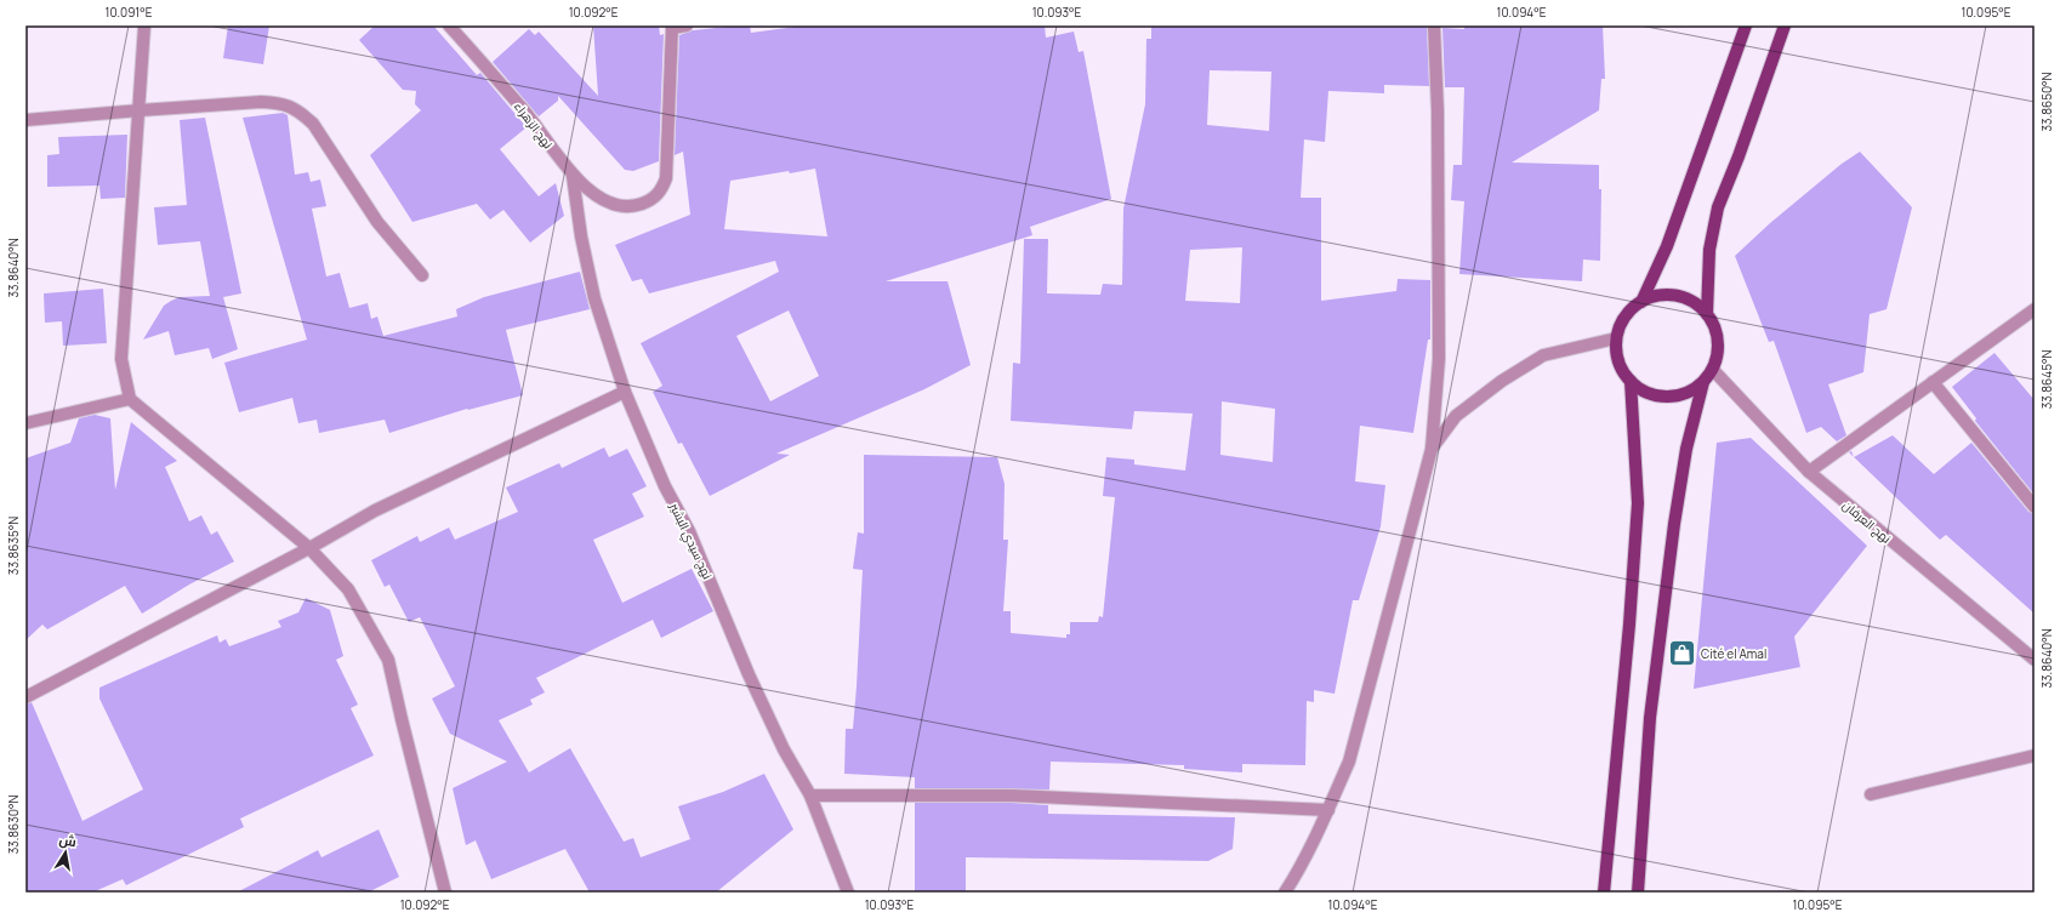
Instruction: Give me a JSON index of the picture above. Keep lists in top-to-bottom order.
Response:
{
  "streets": {
    "street": ["نهج الزهراء", "نهج العرفان", "نهج سيدي البشير"]
  },
  "crossings": [
    ["نهج الزهراء", "نهج سيدي البشير"]
  ],
  "places": {
    "shop": ["Cité el Amal"]
  },
  "north": "top",
  "coordinates": [
    "10.091°E",
    "10.092°E",
    "10.093°E",
    "10.094°E",
    "10.095°E",
    "33.8650°N",
    "33.8640°N",
    "33.8645°N",
    "33.8635°N",
    "33.8630°N"
  ]
}
